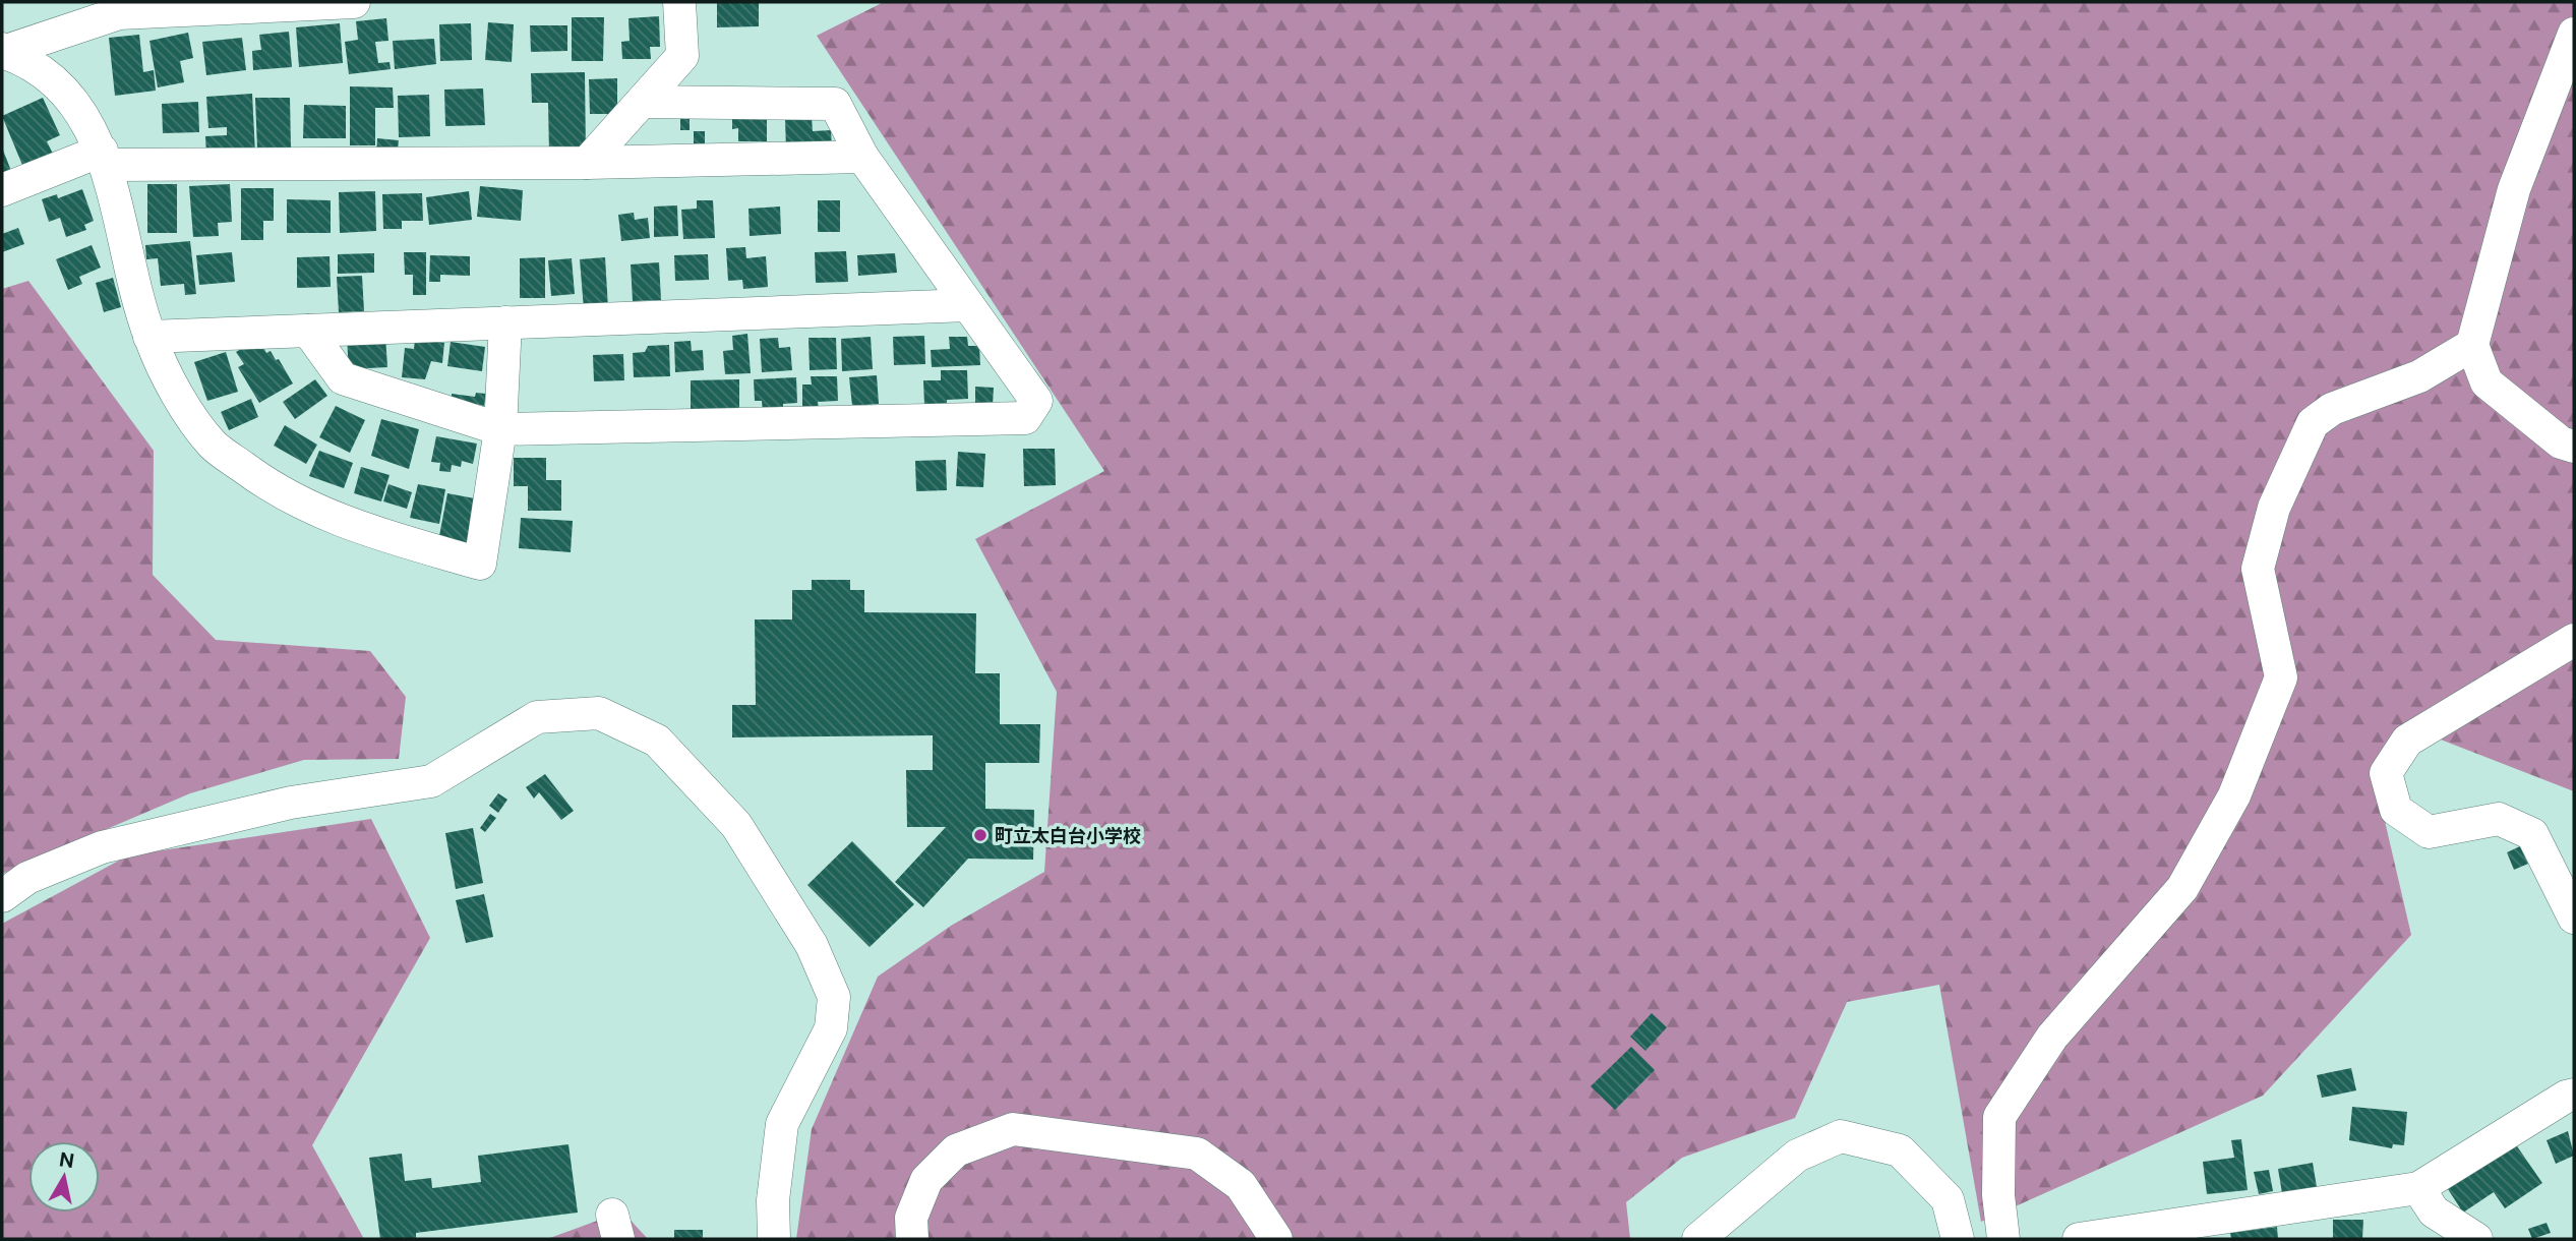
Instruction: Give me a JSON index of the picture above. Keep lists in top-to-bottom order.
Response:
{
  "places": ["町立太白台小学校"],
  "north": "top"
}
